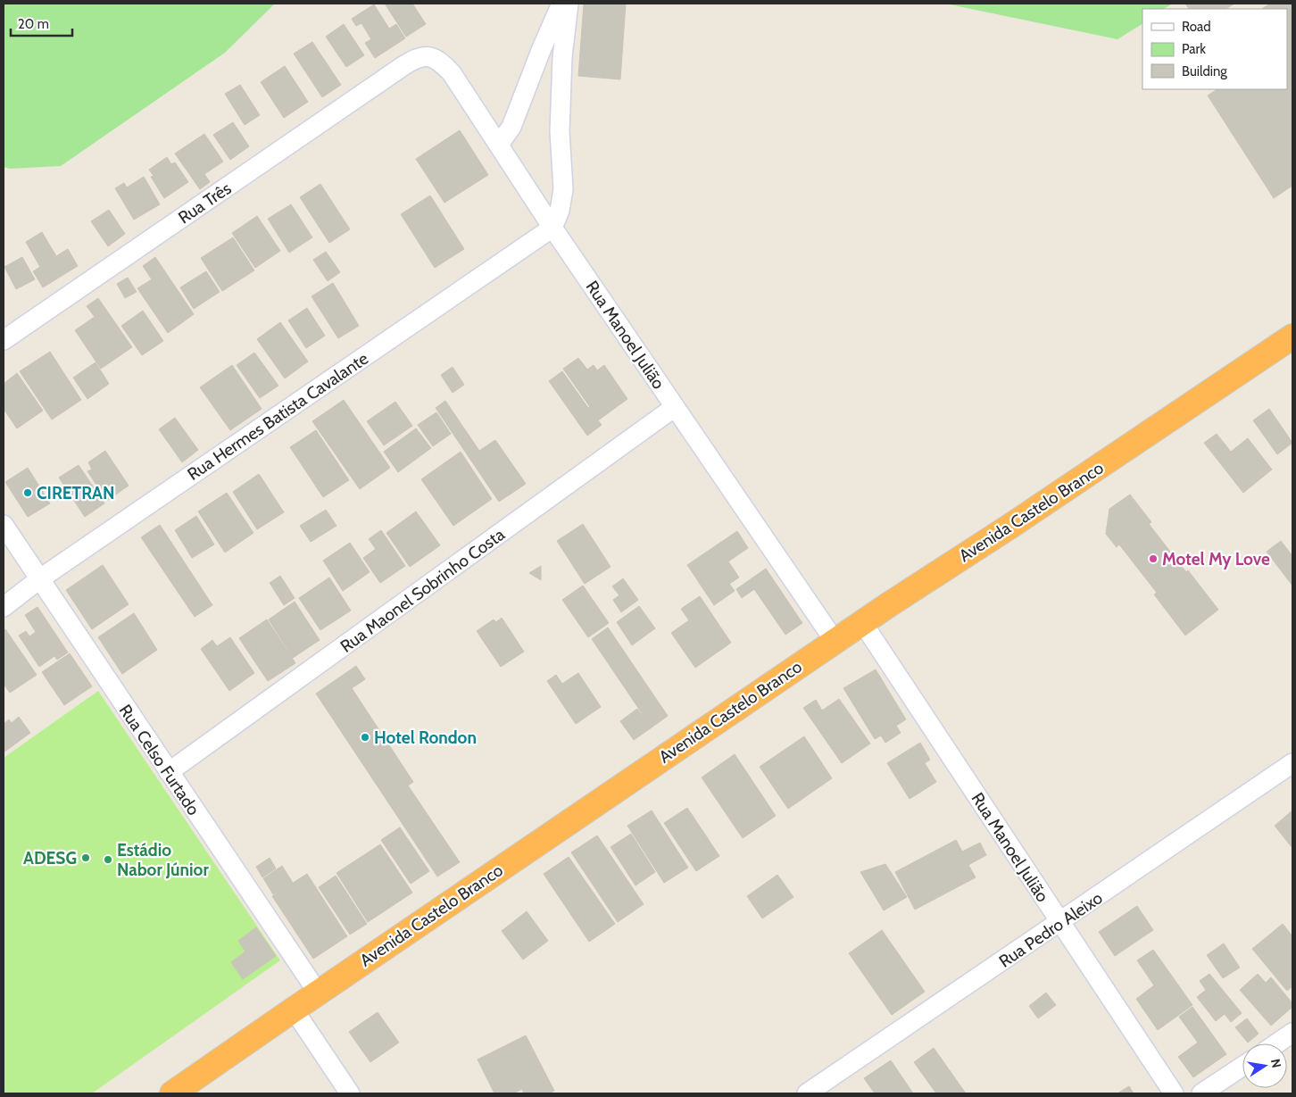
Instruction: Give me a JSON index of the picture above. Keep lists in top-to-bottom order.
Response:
{
  "streets": {
    "highway": ["Avenida Castelo Branco"],
    "street": [
      "Rua Três",
      "Rua Manoel Julião",
      "Rua Hermes Batista Cavalante",
      "Rua Maonel Sobrinho Costa",
      "Rua Celso Furtado",
      "Rua Pedro Aleixo"
    ]
  },
  "crossings": [
    ["Rua Três", "Rua Manoel Julião"],
    ["Rua Manoel Julião", "Rua Hermes Batista Cavalante"],
    ["Rua Manoel Julião", "Avenida Castelo Branco"],
    ["Rua Manoel Julião", "Rua Maonel Sobrinho Costa"],
    ["Rua Manoel Julião", "Rua Pedro Aleixo"],
    ["Rua Hermes Batista Cavalante", "Rua Celso Furtado"],
    ["Avenida Castelo Branco", "Rua Celso Furtado"],
    ["Rua Maonel Sobrinho Costa", "Rua Celso Furtado"]
  ],
  "places": [
    "CIRETRAN",
    "Motel My Love",
    "Hotel Rondon",
    "ADESG",
    "Estádio Nabor Júnior"
  ],
  "legend": ["Road", "Park", "Building"],
  "scale_bar": "20 m",
  "north": "right"
}
